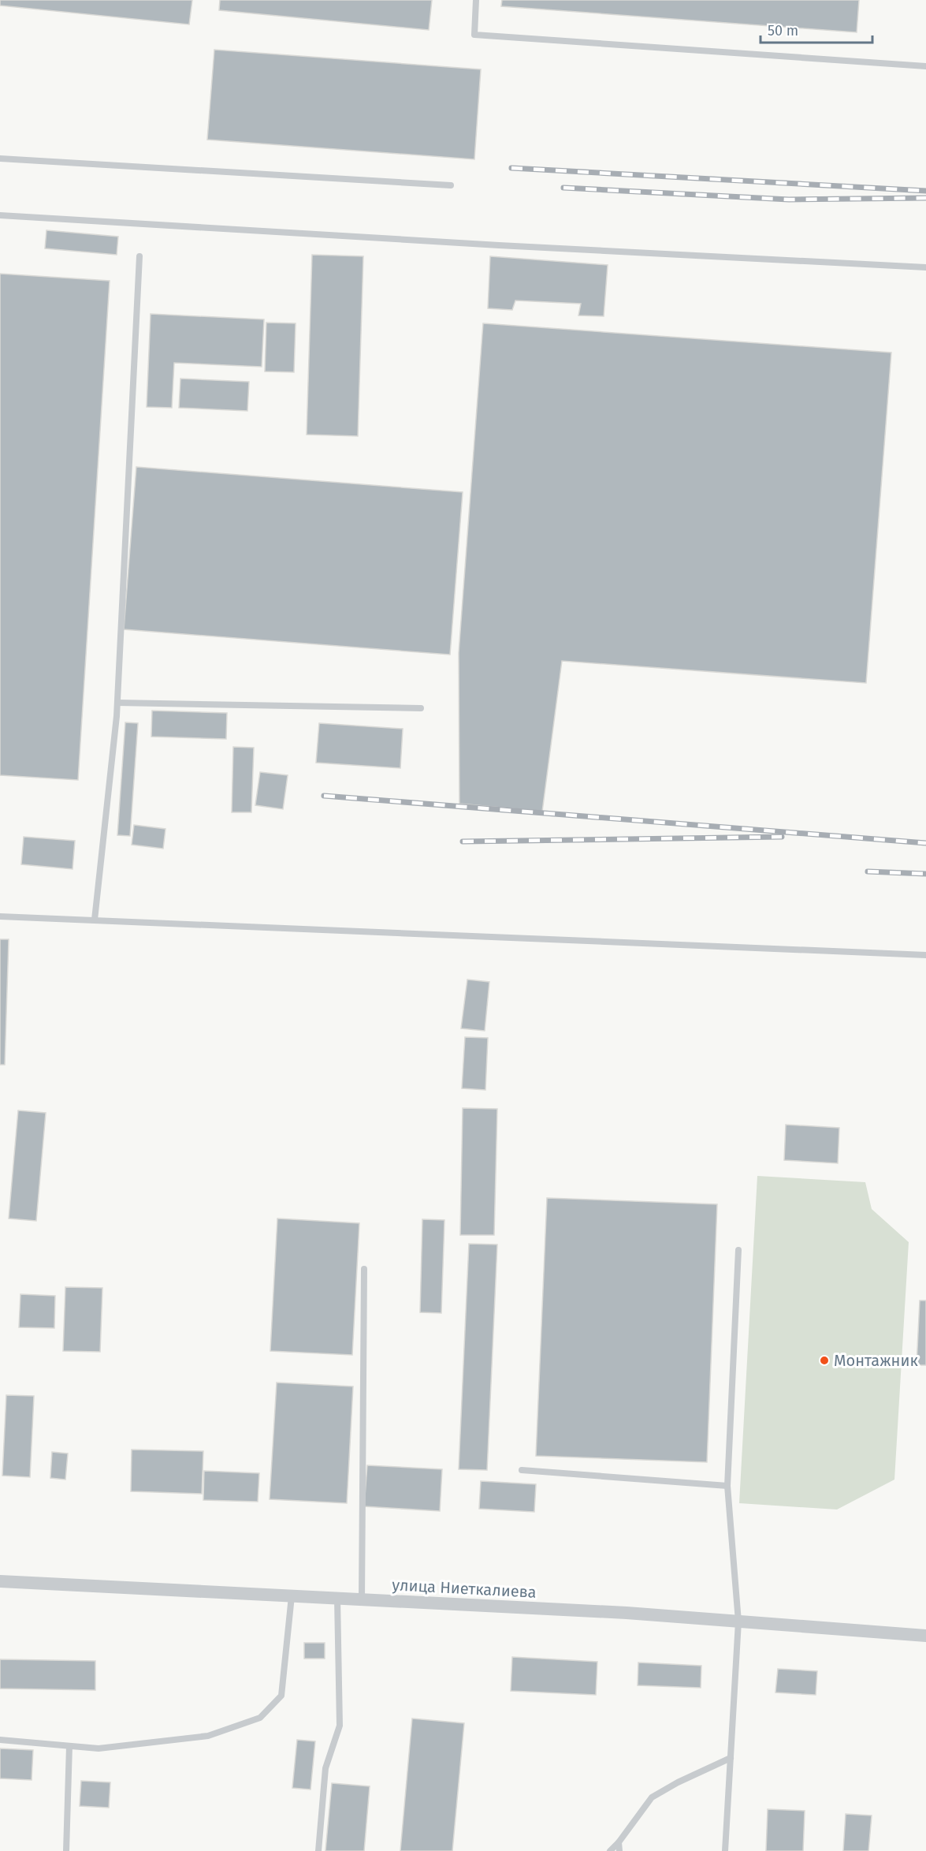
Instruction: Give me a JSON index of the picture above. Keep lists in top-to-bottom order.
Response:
{
  "streets": {
    "street": ["улица Ниеткалиева"]
  },
  "places": ["Монтажник"],
  "scale_bar": "50 m"
}
